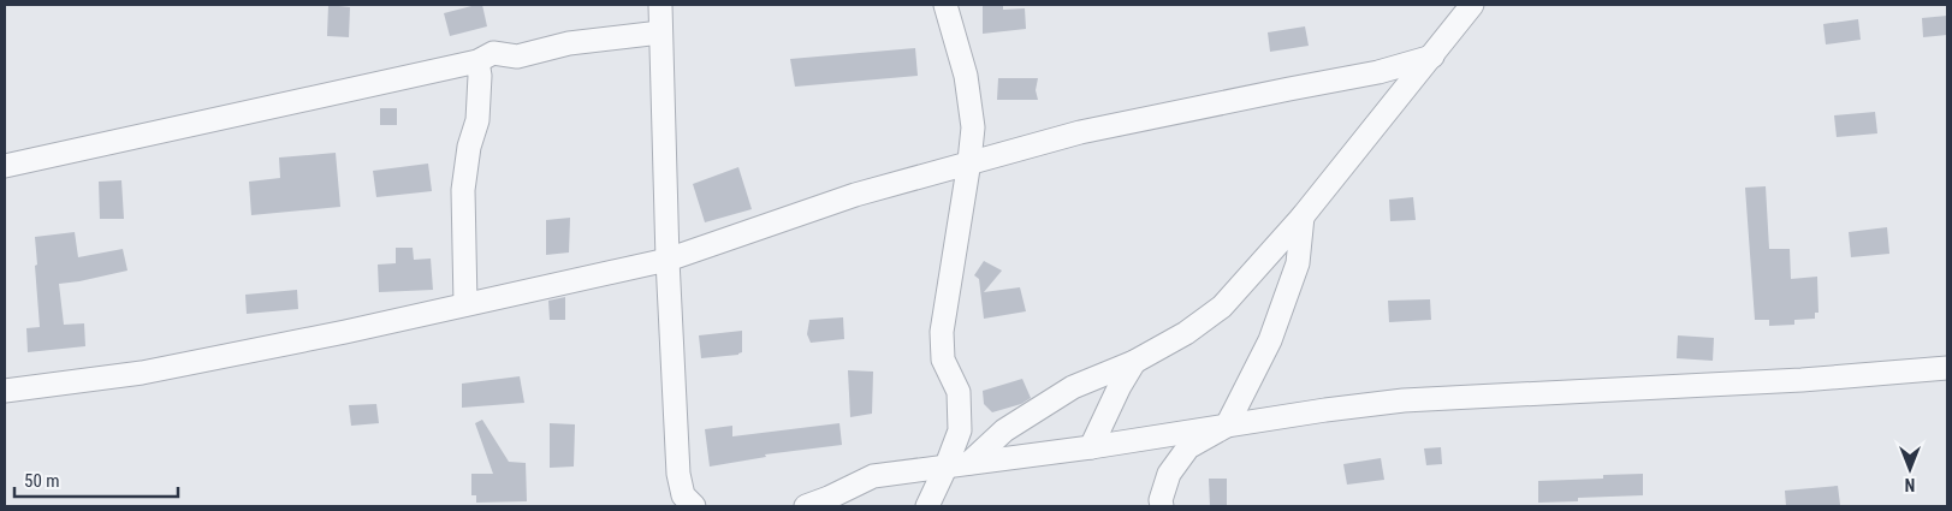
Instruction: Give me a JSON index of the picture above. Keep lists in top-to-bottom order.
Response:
{
  "scale_bar": "50 m",
  "north": "bottom"
}
